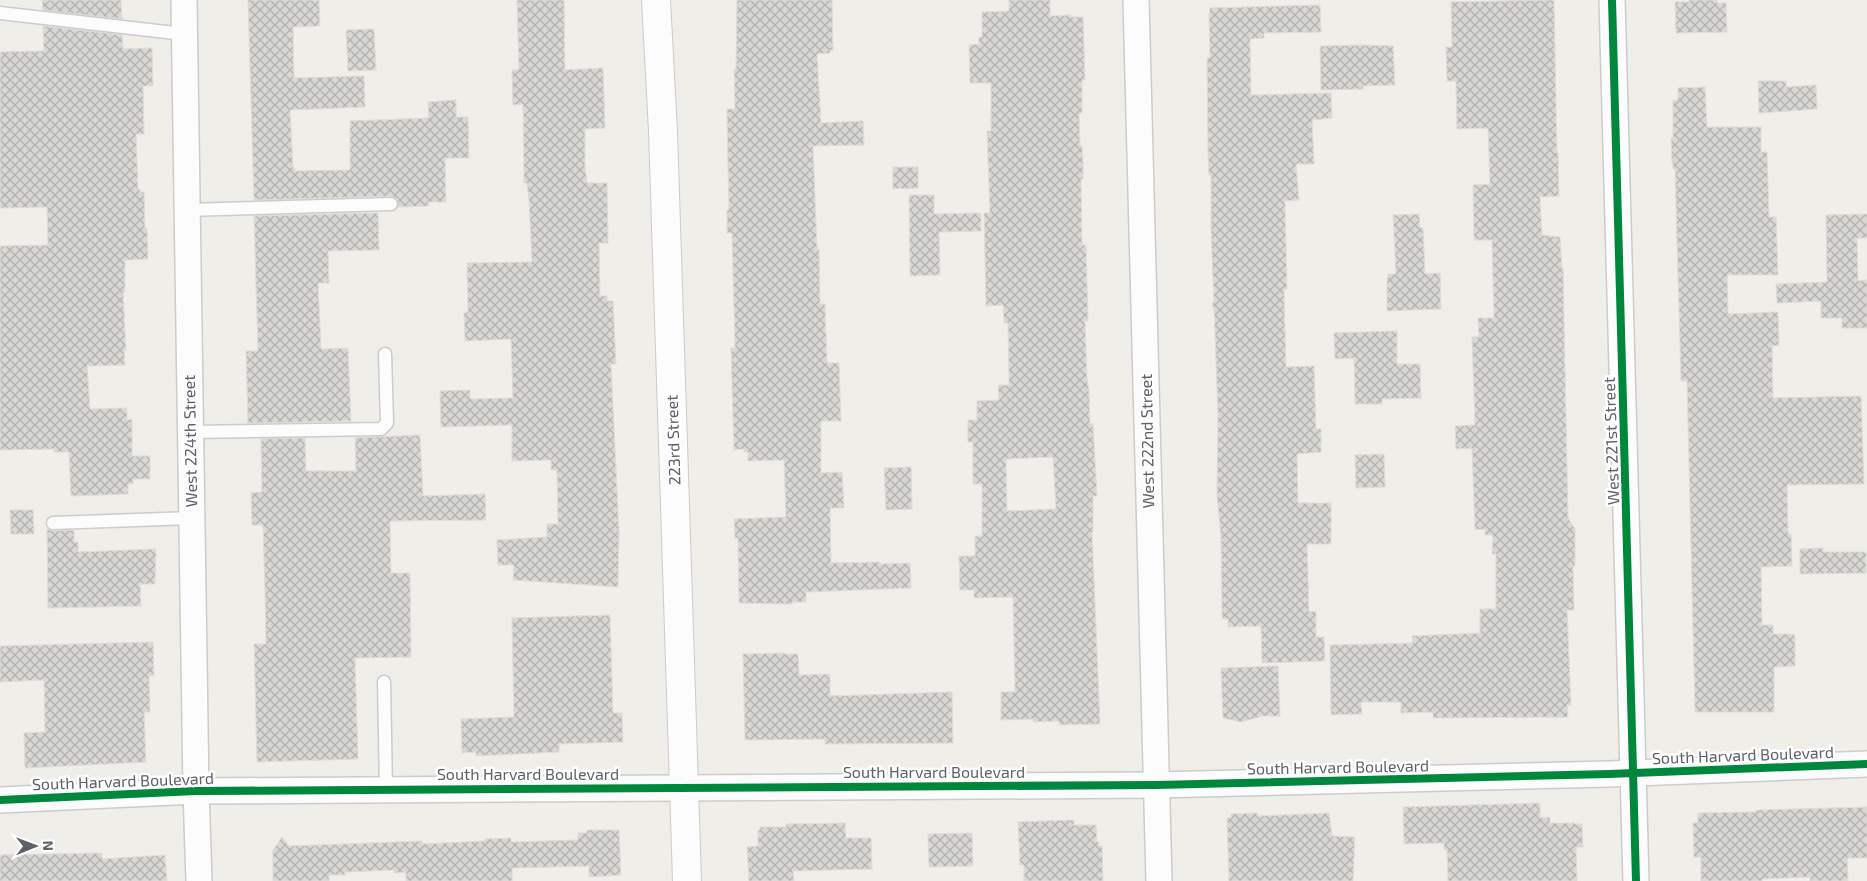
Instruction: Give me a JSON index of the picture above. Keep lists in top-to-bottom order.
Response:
{
  "streets": {
    "main road": ["223rd Street"],
    "street": [
      "West 224th Street",
      "West 222nd Street",
      "West 221st Street",
      "South Harvard Boulevard"
    ]
  },
  "crossings": [
    ["223rd Street", "South Harvard Boulevard"],
    ["West 224th Street", "South Harvard Boulevard"],
    ["West 222nd Street", "South Harvard Boulevard"],
    ["West 221st Street", "South Harvard Boulevard"]
  ],
  "north": "right"
}
